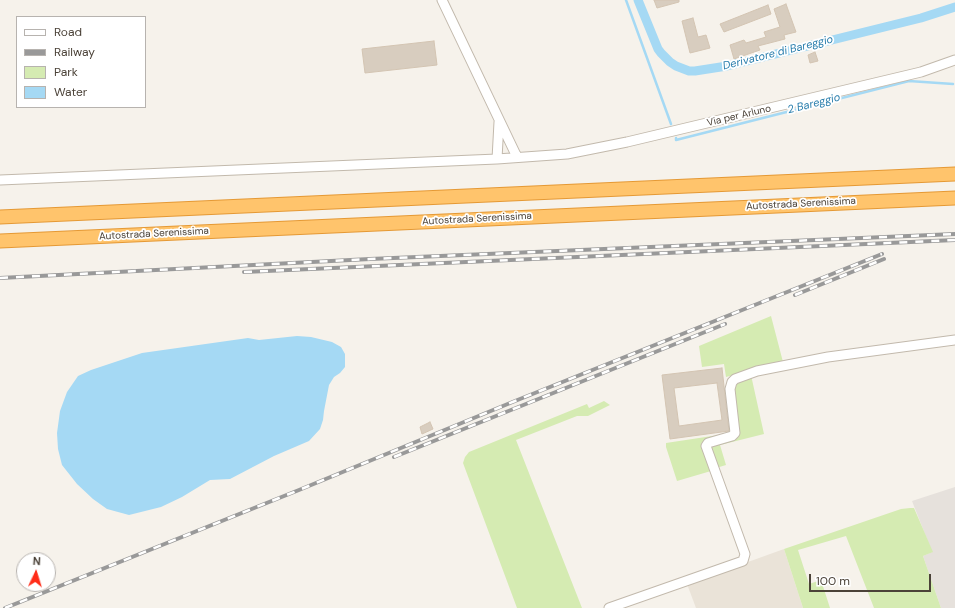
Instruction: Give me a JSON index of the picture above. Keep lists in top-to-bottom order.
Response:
{
  "streets": {
    "highway": ["Autostrada Serenissima"],
    "street": ["Via per Arluno"]
  },
  "water": ["Derivatore di Bareggio", "2 Bareggio"],
  "legend": [
    "Road",
    "Railway",
    "Park",
    "Water"
  ],
  "scale_bar": "100 m",
  "north": "top"
}
